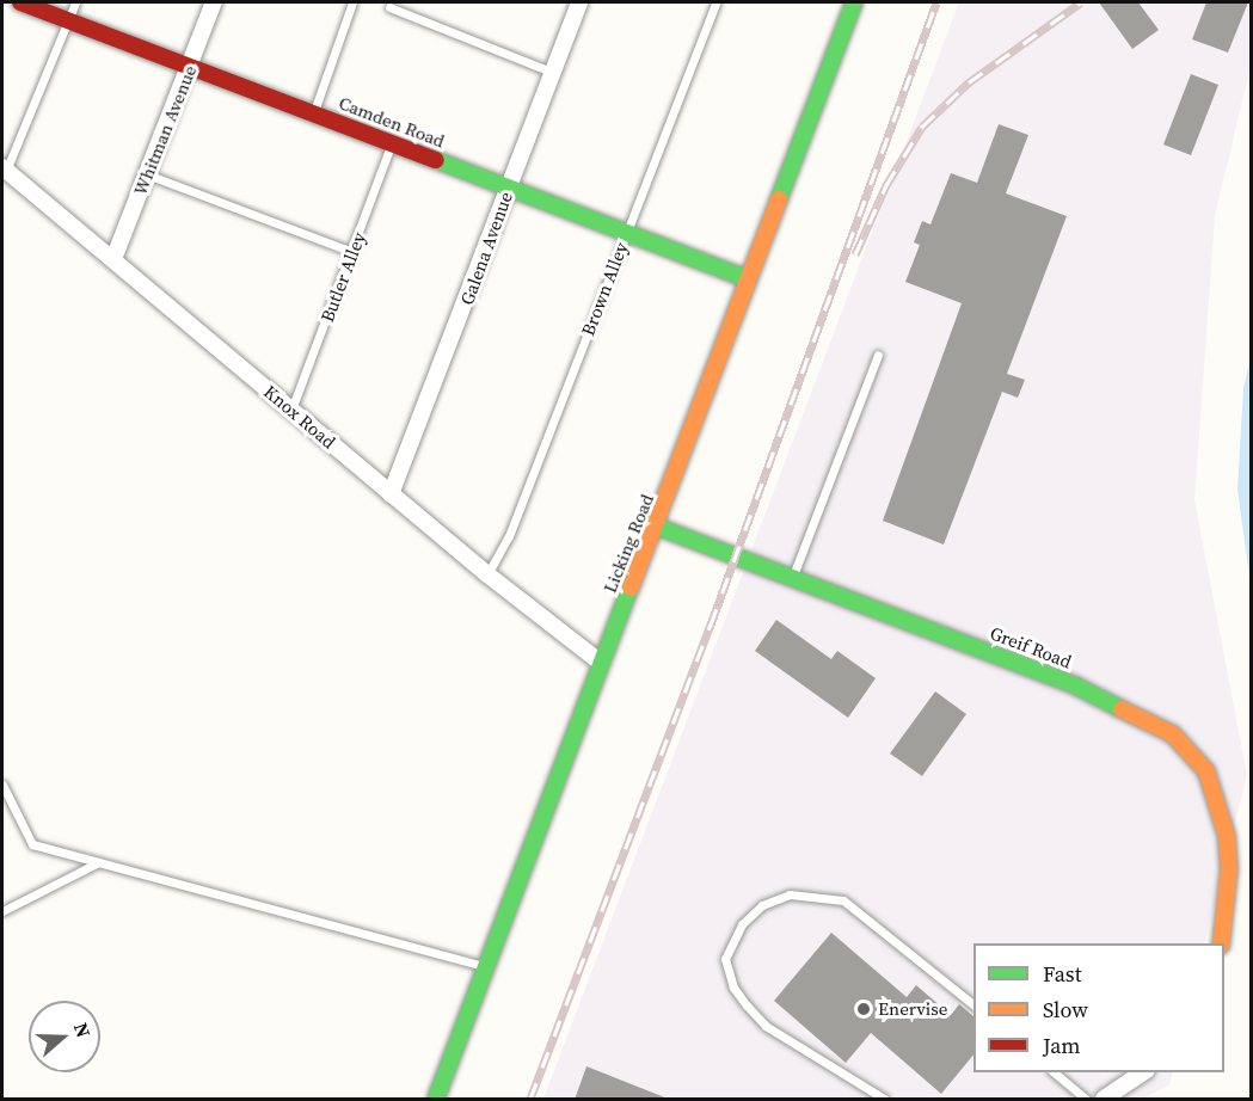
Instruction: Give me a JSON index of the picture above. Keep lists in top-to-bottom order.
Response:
{
  "streets": {
    "street": [
      "Camden Road",
      "Whitman Avenue",
      "Galena Avenue",
      "Knox Road",
      "Licking Road",
      "Greif Road"
    ],
    "lane": ["Butler Alley", "Brown Alley"]
  },
  "crossings": [
    ["Camden Road", "Whitman Avenue"],
    ["Camden Road", "Galena Avenue"],
    ["Camden Road", "Butler Alley"],
    ["Camden Road", "Brown Alley"],
    ["Camden Road", "Licking Road"],
    ["Whitman Avenue", "Knox Road"],
    ["Galena Avenue", "Knox Road"],
    ["Butler Alley", "Knox Road"],
    ["Brown Alley", "Knox Road"],
    ["Knox Road", "Licking Road"],
    ["Licking Road", "Greif Road"]
  ],
  "places": ["Enervise"],
  "legend": ["Fast", "Slow", "Jam"],
  "north": "right"
}
